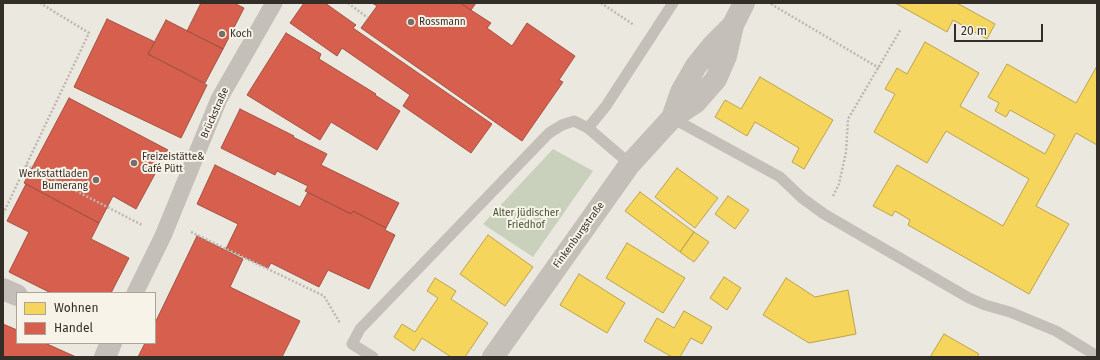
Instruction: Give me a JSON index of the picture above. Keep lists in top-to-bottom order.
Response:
{
  "streets": {
    "street": ["Brückstraße", "Finkenburgstraße"]
  },
  "parks": ["Alter jüdischer Friedhof"],
  "places": [
    "Rossmann",
    "Koch",
    "Freizeistätte& Café Pütt",
    "Werkstattladen Bumerang"
  ],
  "legend": ["Wohnen", "Handel"],
  "scale_bar": "20 m"
}
